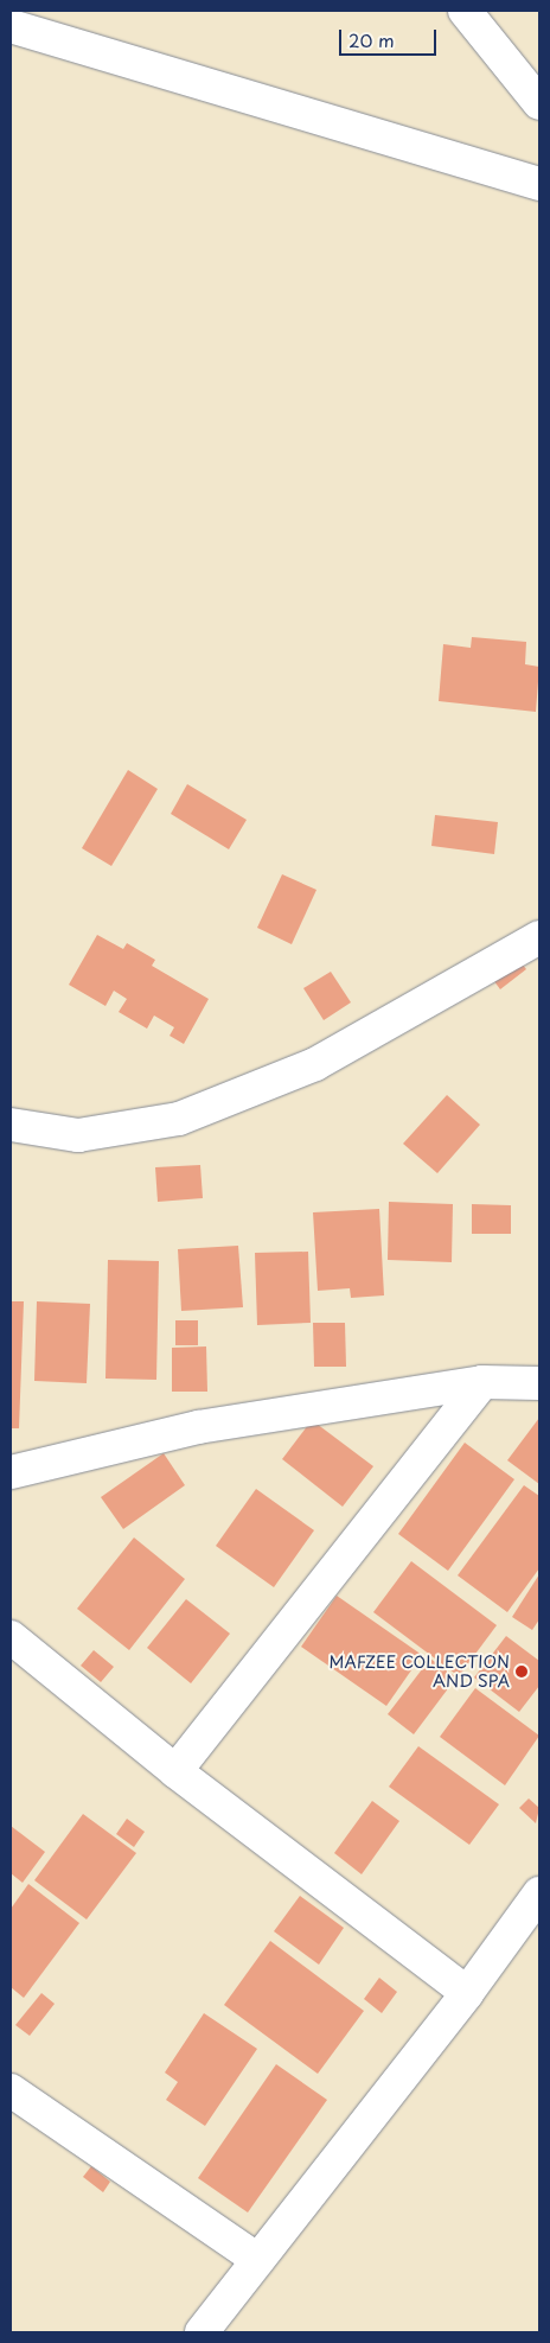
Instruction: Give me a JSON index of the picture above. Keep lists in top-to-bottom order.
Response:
{
  "places": ["MAFZEE COLLECTION AND SPA"],
  "scale_bar": "20 m"
}
